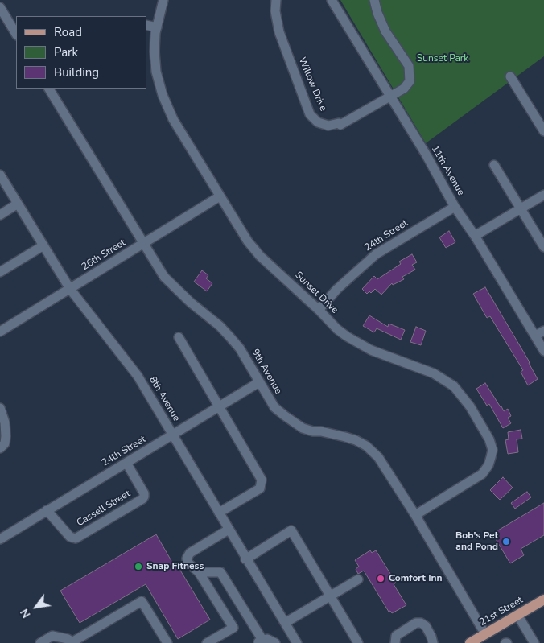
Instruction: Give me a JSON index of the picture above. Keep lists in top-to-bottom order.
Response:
{
  "streets": {
    "main road": ["21st Street"],
    "street": [
      "Willow Drive",
      "11th Avenue",
      "24th Street",
      "26th Street",
      "Sunset Drive",
      "9th Avenue",
      "8th Avenue",
      "Cassell Street"
    ]
  },
  "crossings": [
    ["Willow Drive", "11th Avenue"],
    ["11th Avenue", "24th Street"],
    ["24th Street", "Sunset Drive"],
    ["24th Street", "9th Avenue"],
    ["24th Street", "8th Avenue"],
    ["24th Street", "Cassell Street"],
    ["26th Street", "Sunset Drive"],
    ["26th Street", "9th Avenue"],
    ["26th Street", "8th Avenue"],
    ["Sunset Drive", "9th Avenue"],
    ["9th Avenue", "21st Street"]
  ],
  "parks": ["Sunset Park"],
  "places": ["Bob's Pet and Pond", "Snap Fitness", "Comfort Inn"],
  "legend": ["Road", "Park", "Building"],
  "north": "bottom left"
}
